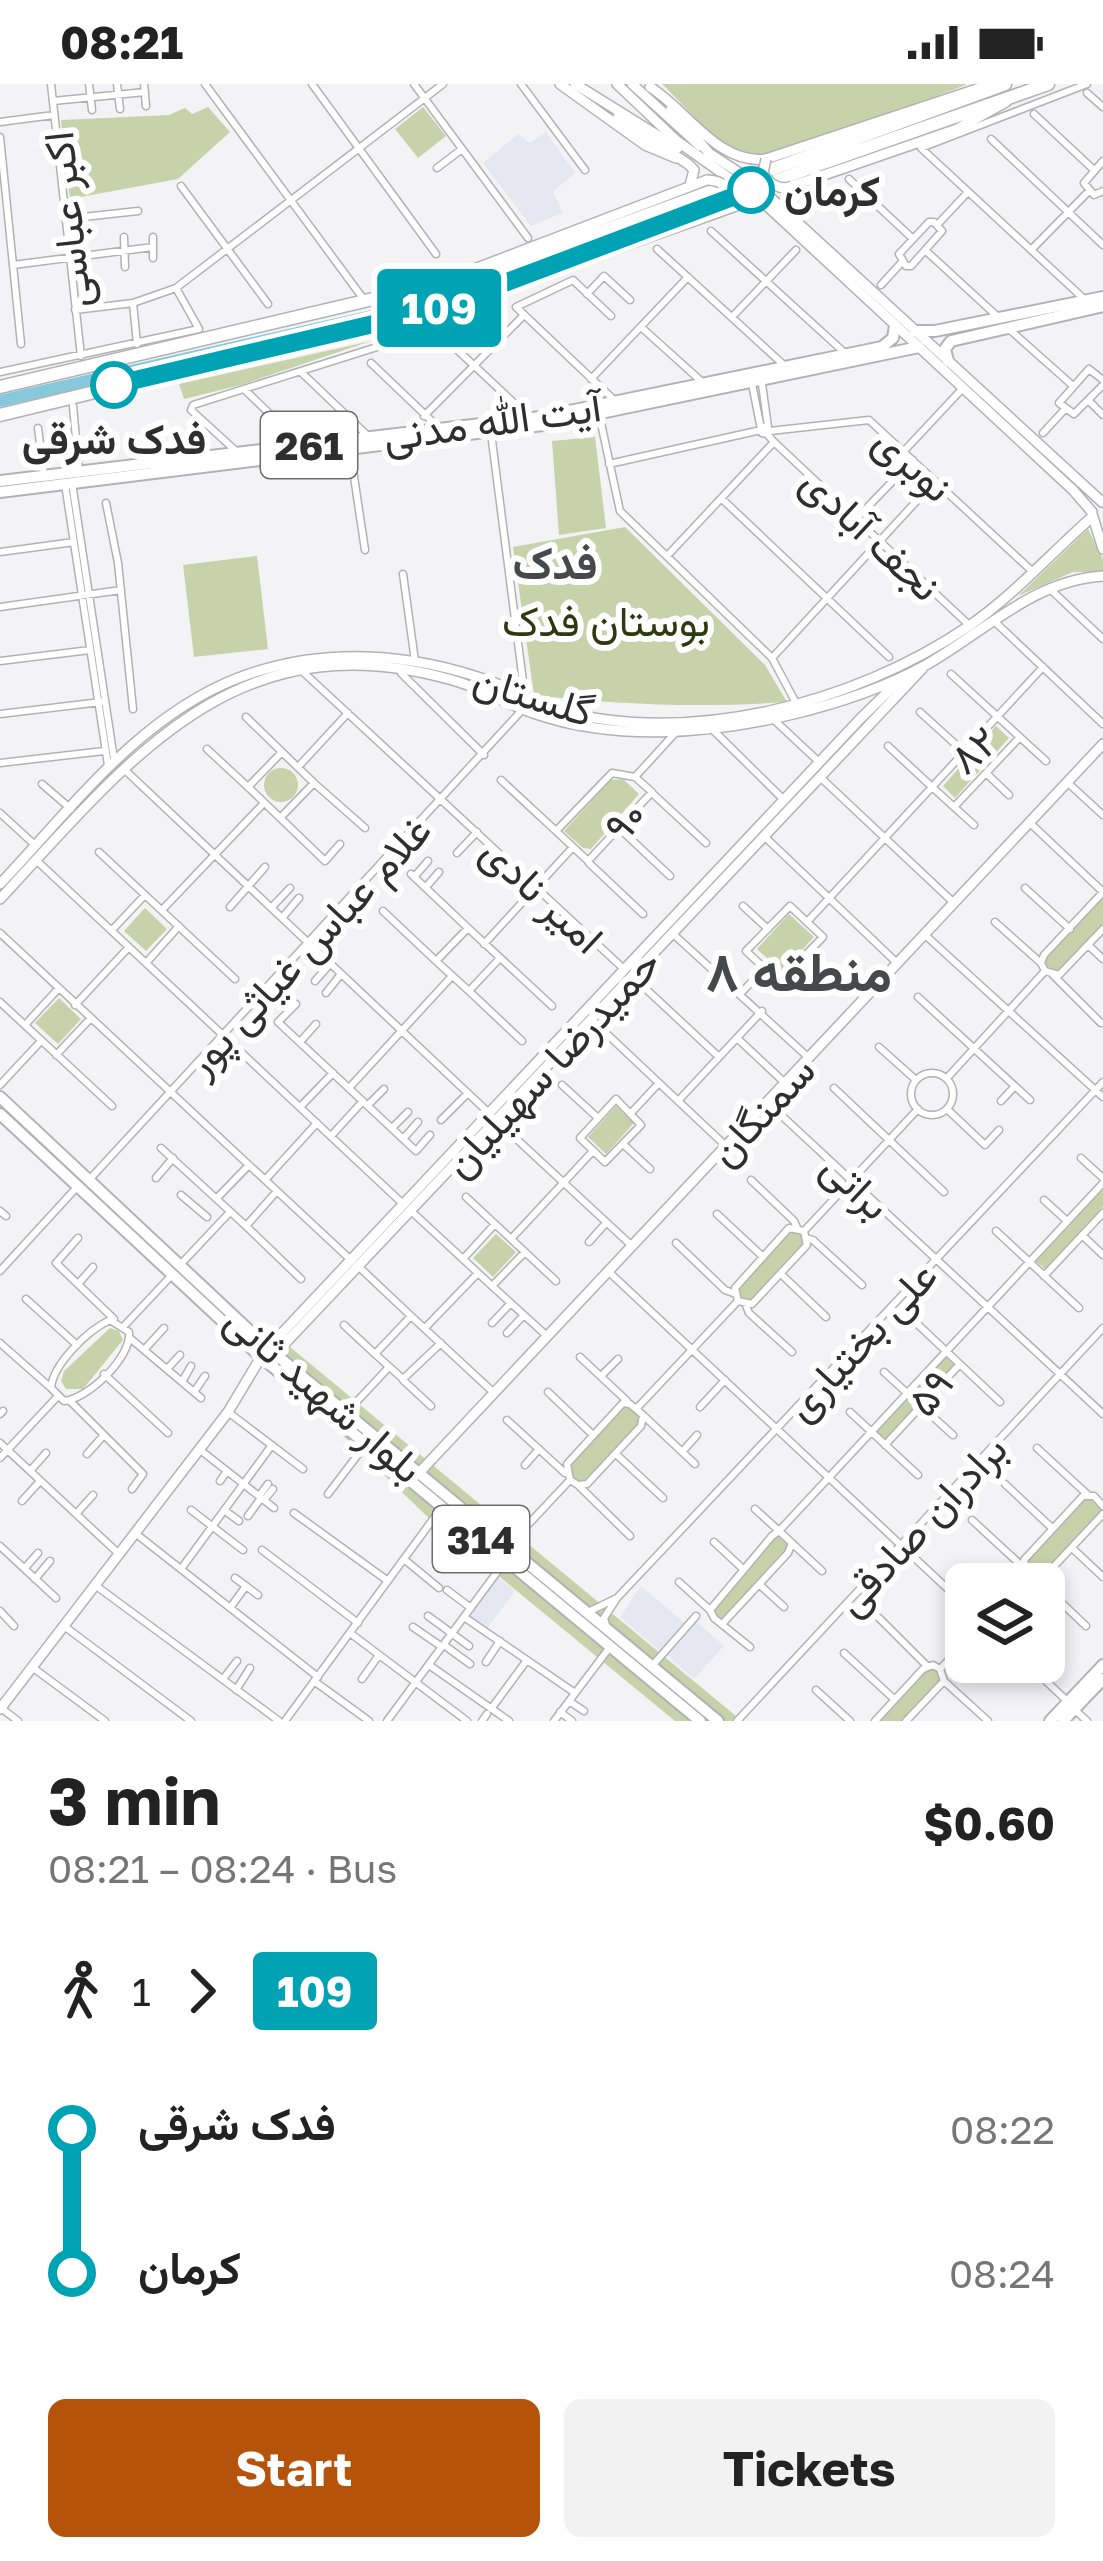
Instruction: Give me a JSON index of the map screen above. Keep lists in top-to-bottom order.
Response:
{
  "streets": {
    "main road": [
      "آیت الله مدنی",
      "261",
      "گلستان",
      "حمیدرضا سهیلیان",
      "سمنگان",
      "بلوار شهید ثانی",
      "314"
    ],
    "street": [
      "اکبر عباسی",
      "نوبری",
      "نجف آبادی",
      "۸۲",
      "۹۰",
      "امیر نادی",
      "غلام عباس غیاثی ‌پور",
      "براتی",
      "علی بختیاری",
      "۵۹",
      "برادران صادقی"
    ]
  },
  "crossings": [
    ["آیت الله مدنی", "261"],
    ["نوبری", "نجف آبادی"],
    ["نوبری", "گلستان"],
    ["نجف آبادی", "گلستان"],
    ["گلستان", "امیر نادی"],
    ["گلستان", "غلام عباس غیاثی ‌پور"],
    ["گلستان", "حمیدرضا سهیلیان"],
    ["امیر نادی", "غلام عباس غیاثی ‌پور"],
    ["امیر نادی", "حمیدرضا سهیلیان"],
    ["غلام عباس غیاثی ‌پور", "بلوار شهید ثانی"],
    ["حمیدرضا سهیلیان", "بلوار شهید ثانی"],
    ["سمنگان", "براتی"],
    ["سمنگان", "بلوار شهید ثانی"],
    ["براتی", "علی بختیاری"],
    ["براتی", "برادران صادقی"]
  ],
  "districts": ["فدک", "منطقه ۸"],
  "parks": ["بوستان فدک"],
  "places": ["کرمان", "فدک شرقی"],
  "lines": ["bus line 109"],
  "page": {
    "status": "08:21",
    "on_map": "109",
    "heading": ["3 min", "08:21 – 08:24 · Bus", "$0.60"],
    "legs": ["1", "109"],
    "list": [
      {
        "name": "فدک شرقی",
        "value": "08:22"
      },
      {
        "name": "کرمان",
        "value": "08:24"
      }
    ],
    "buttons": ["Start", "Tickets"]
  }
}
